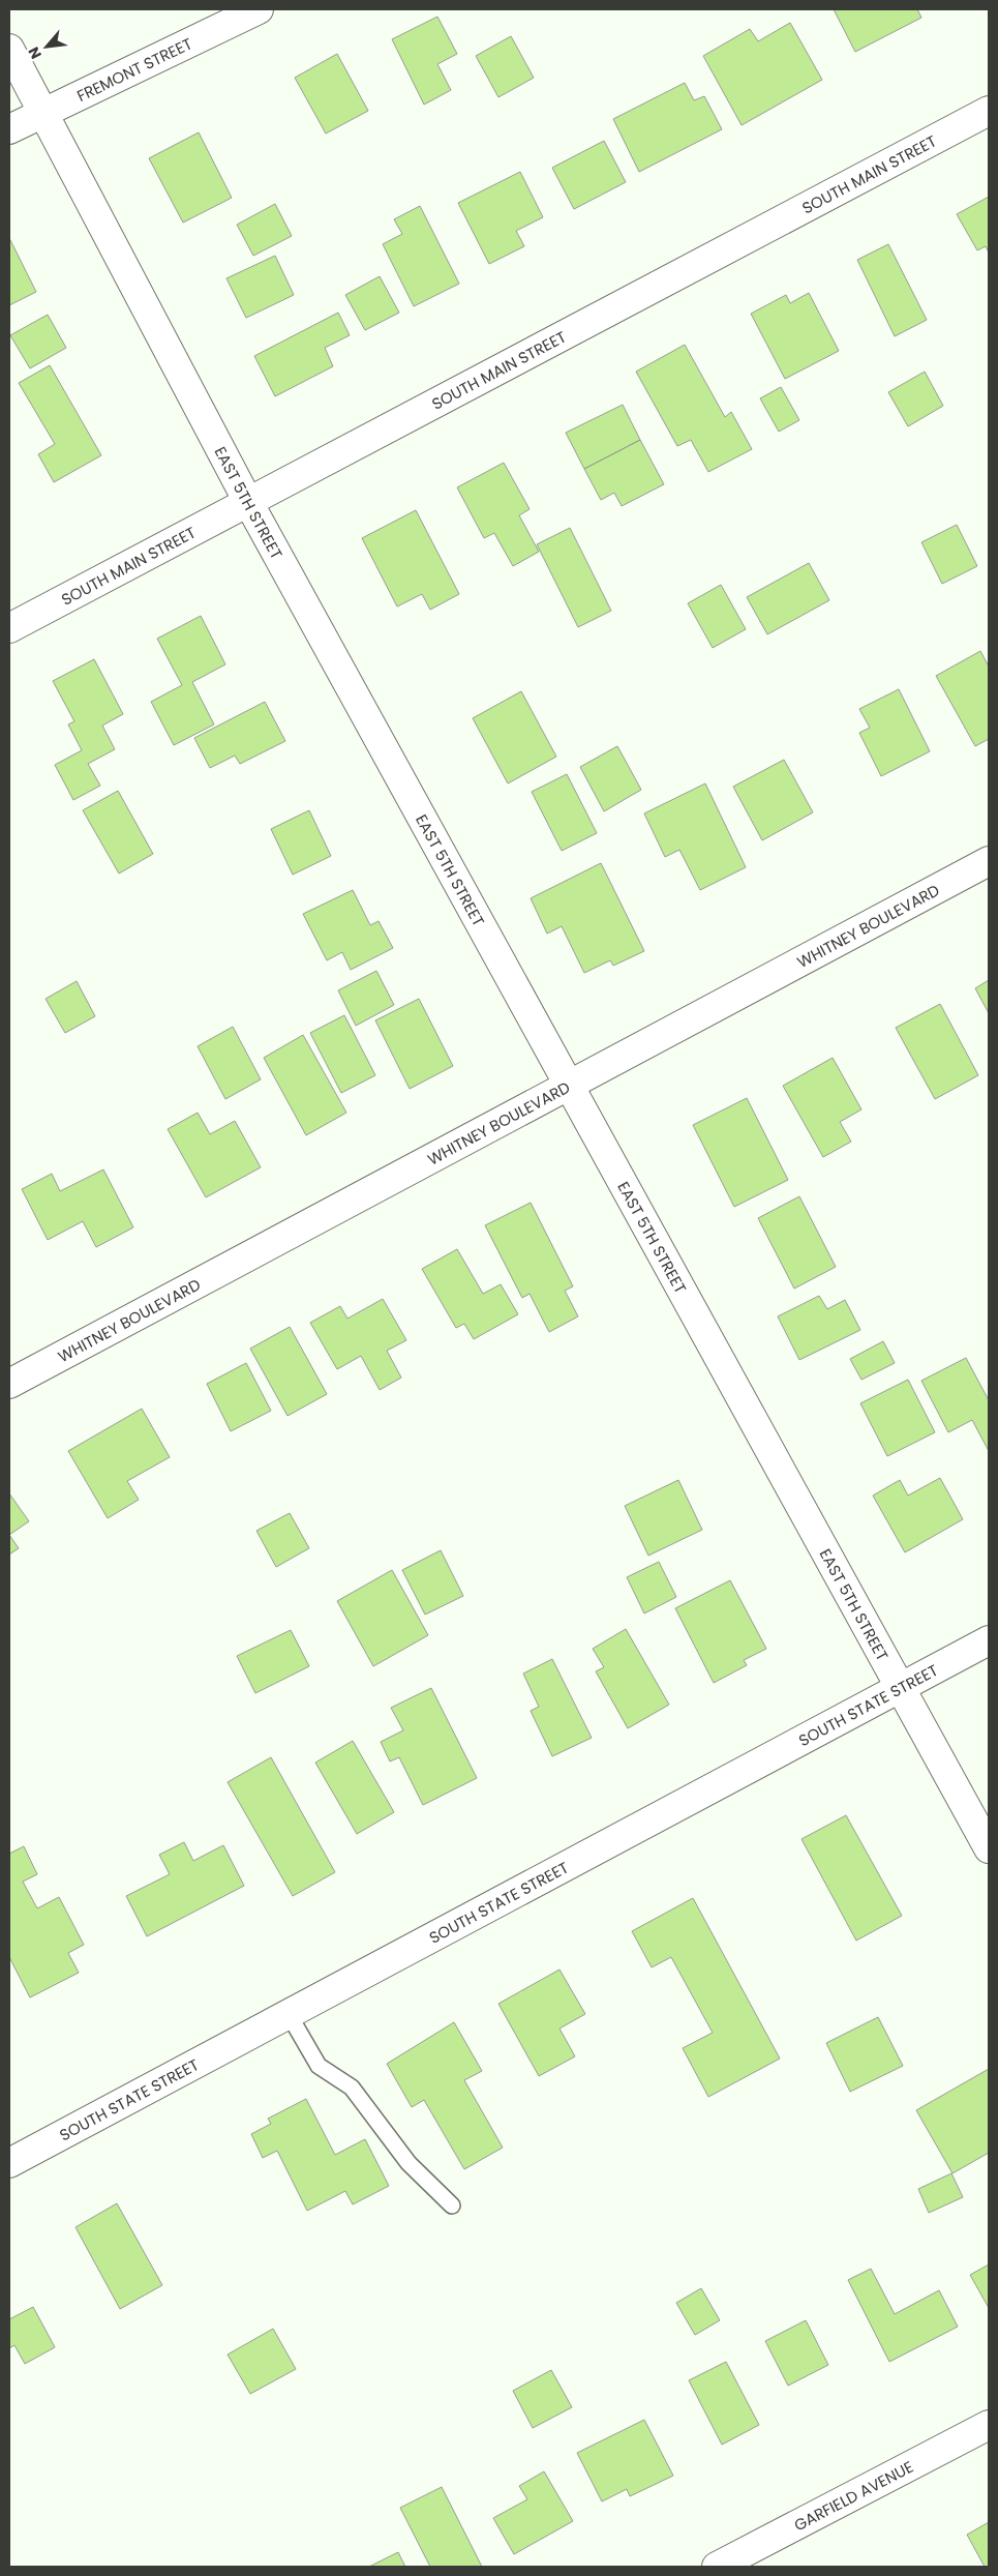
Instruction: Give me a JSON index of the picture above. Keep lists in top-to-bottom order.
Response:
{
  "streets": {
    "street": [
      "FREMONT STREET",
      "SOUTH MAIN STREET",
      "EAST 5TH STREET",
      "WHITNEY BOULEVARD",
      "SOUTH STATE STREET",
      "GARFIELD AVENUE"
    ]
  },
  "crossings": [
    ["FREMONT STREET", "EAST 5TH STREET"],
    ["SOUTH MAIN STREET", "EAST 5TH STREET"],
    ["EAST 5TH STREET", "WHITNEY BOULEVARD"],
    ["EAST 5TH STREET", "SOUTH STATE STREET"]
  ],
  "north": "bottom left"
}
